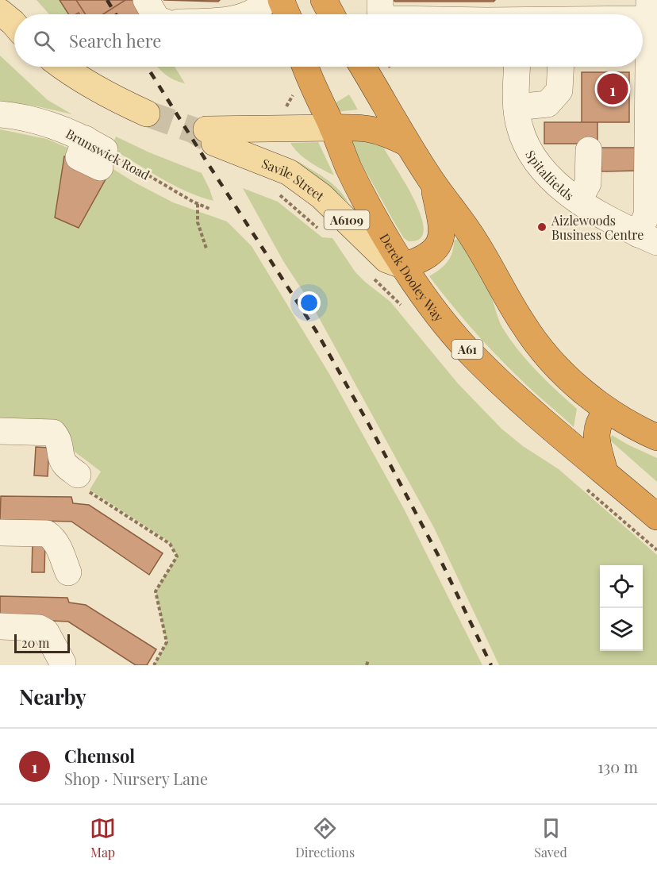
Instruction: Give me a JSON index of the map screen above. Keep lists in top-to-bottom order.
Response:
{
  "streets": {
    "highway": ["Derek Dooley Way", "A61"],
    "main road": ["Savile Street", "A6109"],
    "street": ["Brunswick Road", "Spitalfields"]
  },
  "crossings": [
    ["Savile Street", "Derek Dooley Way"],
    ["Derek Dooley Way", "A61"]
  ],
  "places": ["Aizlewoods Business Centre"],
  "scale_bar": "20 m",
  "page": {
    "search": "Search here",
    "pins": "1",
    "scale": "20 m",
    "heading": "Nearby",
    "list": [
      {
        "mark": "1",
        "name": "Chemsol",
        "note": "Shop · Nursery Lane",
        "value": "130 m"
      }
    ],
    "nav": ["Map", "Directions", "Saved"]
  }
}
